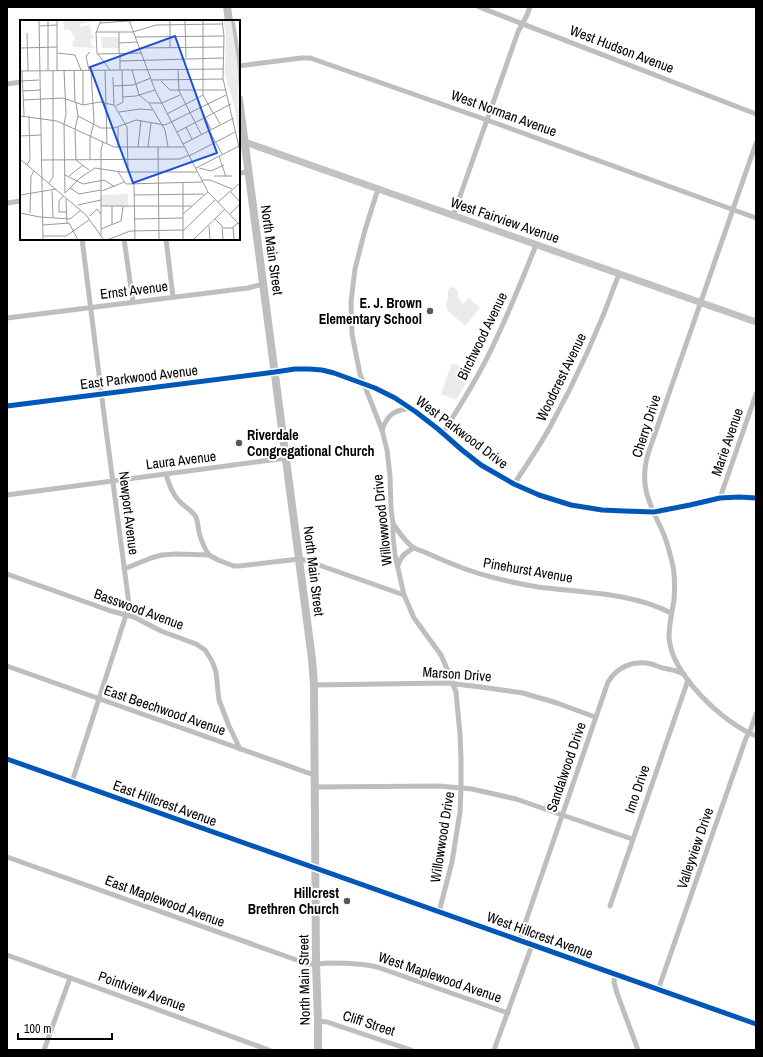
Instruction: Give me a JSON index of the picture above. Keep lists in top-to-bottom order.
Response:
{
  "streets": {
    "main road": ["North Main Street"],
    "street": [
      "West Hudson Avenue",
      "West Norman Avenue",
      "West Fairview Avenue",
      "Ernst Avenue",
      "Birchwood Avenue",
      "East Parkwood Avenue",
      "Woodcrest Avenue",
      "Cherry Drive",
      "West Parkwood Drive",
      "Marie Avenue",
      "Laura Avenue",
      "Newport Avenue",
      "Willowwood Drive",
      "Pinehurst Avenue",
      "Basswood Avenue",
      "Marson Drive",
      "East Beechwood Avenue",
      "Sandalwood Drive",
      "Imo Drive",
      "East Hillcrest Avenue",
      "Valleyview Drive",
      "East Maplewood Avenue",
      "West Hillcrest Avenue",
      "West Maplewood Avenue",
      "Pointview Avenue",
      "Cliff Street"
    ]
  },
  "crossings": [
    ["West Norman Avenue", "Cherry Drive"],
    ["West Fairview Avenue", "North Main Street"],
    ["West Fairview Avenue", "Birchwood Avenue"],
    ["West Fairview Avenue", "Woodcrest Avenue"],
    ["West Fairview Avenue", "Cherry Drive"],
    ["West Fairview Avenue", "Willowwood Drive"],
    ["North Main Street", "Ernst Avenue"],
    ["North Main Street", "East Parkwood Avenue"],
    ["North Main Street", "West Parkwood Drive"],
    ["North Main Street", "Laura Avenue"],
    ["North Main Street", "Marson Drive"],
    ["North Main Street", "East Beechwood Avenue"],
    ["North Main Street", "East Hillcrest Avenue"],
    ["North Main Street", "East Maplewood Avenue"],
    ["North Main Street", "West Hillcrest Avenue"],
    ["North Main Street", "West Maplewood Avenue"],
    ["North Main Street", "Cliff Street"],
    ["Ernst Avenue", "Newport Avenue"],
    ["Birchwood Avenue", "West Parkwood Drive"],
    ["East Parkwood Avenue", "West Parkwood Drive"],
    ["East Parkwood Avenue", "Newport Avenue"],
    ["Woodcrest Avenue", "West Parkwood Drive"],
    ["Cherry Drive", "West Parkwood Drive"],
    ["Cherry Drive", "Pinehurst Avenue"],
    ["Cherry Drive", "Sandalwood Drive"],
    ["Cherry Drive", "Imo Drive"],
    ["Cherry Drive", "Valleyview Drive"],
    ["West Parkwood Drive", "Marie Avenue"],
    ["West Parkwood Drive", "Willowwood Drive"],
    ["Laura Avenue", "Newport Avenue"],
    ["Newport Avenue", "Basswood Avenue"],
    ["Newport Avenue", "East Beechwood Avenue"],
    ["Newport Avenue", "East Hillcrest Avenue"],
    ["Willowwood Drive", "Pinehurst Avenue"],
    ["Willowwood Drive", "Marson Drive"],
    ["Willowwood Drive", "West Hillcrest Avenue"],
    ["Basswood Avenue", "East Beechwood Avenue"],
    ["Marson Drive", "Sandalwood Drive"],
    ["Sandalwood Drive", "West Hillcrest Avenue"],
    ["East Hillcrest Avenue", "West Hillcrest Avenue"],
    ["Valleyview Drive", "West Hillcrest Avenue"],
    ["East Maplewood Avenue", "West Maplewood Avenue"]
  ],
  "places": ["E. J. Brown Elementary School", "Riverdale Congregational Church", "Hillcrest Brethren Church"],
  "scale_bar": "100 m"
}
